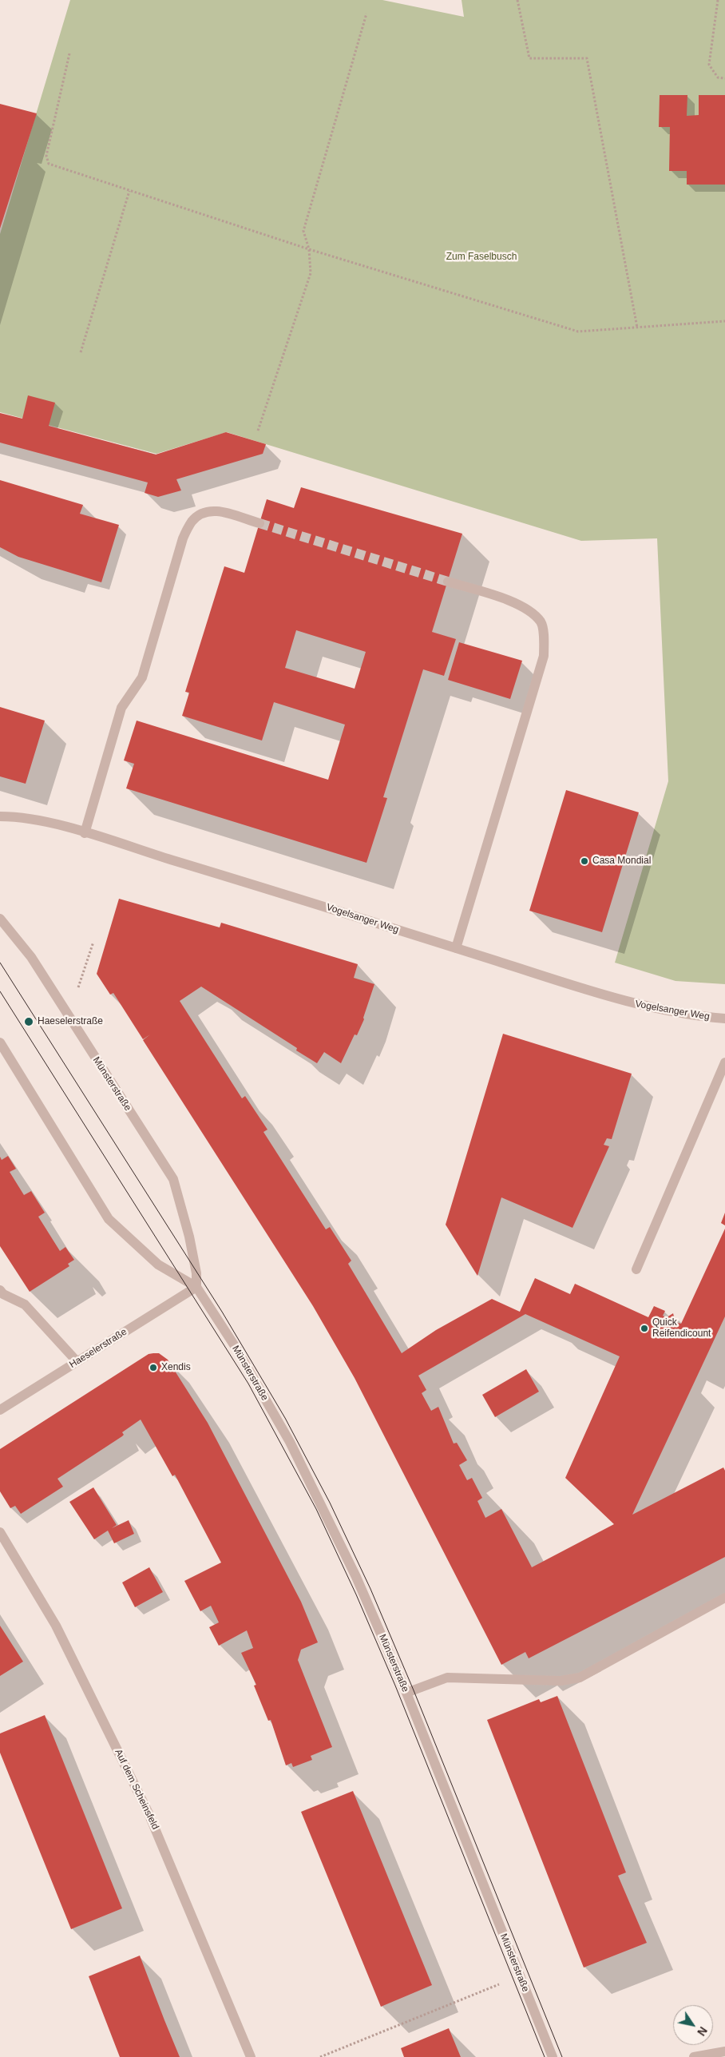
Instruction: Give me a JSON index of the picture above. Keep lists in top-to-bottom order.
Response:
{
  "streets": {
    "street": [
      "Vogelsanger Weg",
      "Münsterstraße",
      "Haeselerstraße",
      "Auf dem Scheinsfeld"
    ]
  },
  "crossings": [
    ["Münsterstraße", "Haeselerstraße"]
  ],
  "parks": ["Zum Faselbusch"],
  "places": [
    "Casa Mondial",
    "Haeselerstraße",
    "Quick Reifendicount",
    "Xendis"
  ],
  "north": "bottom right"
}
